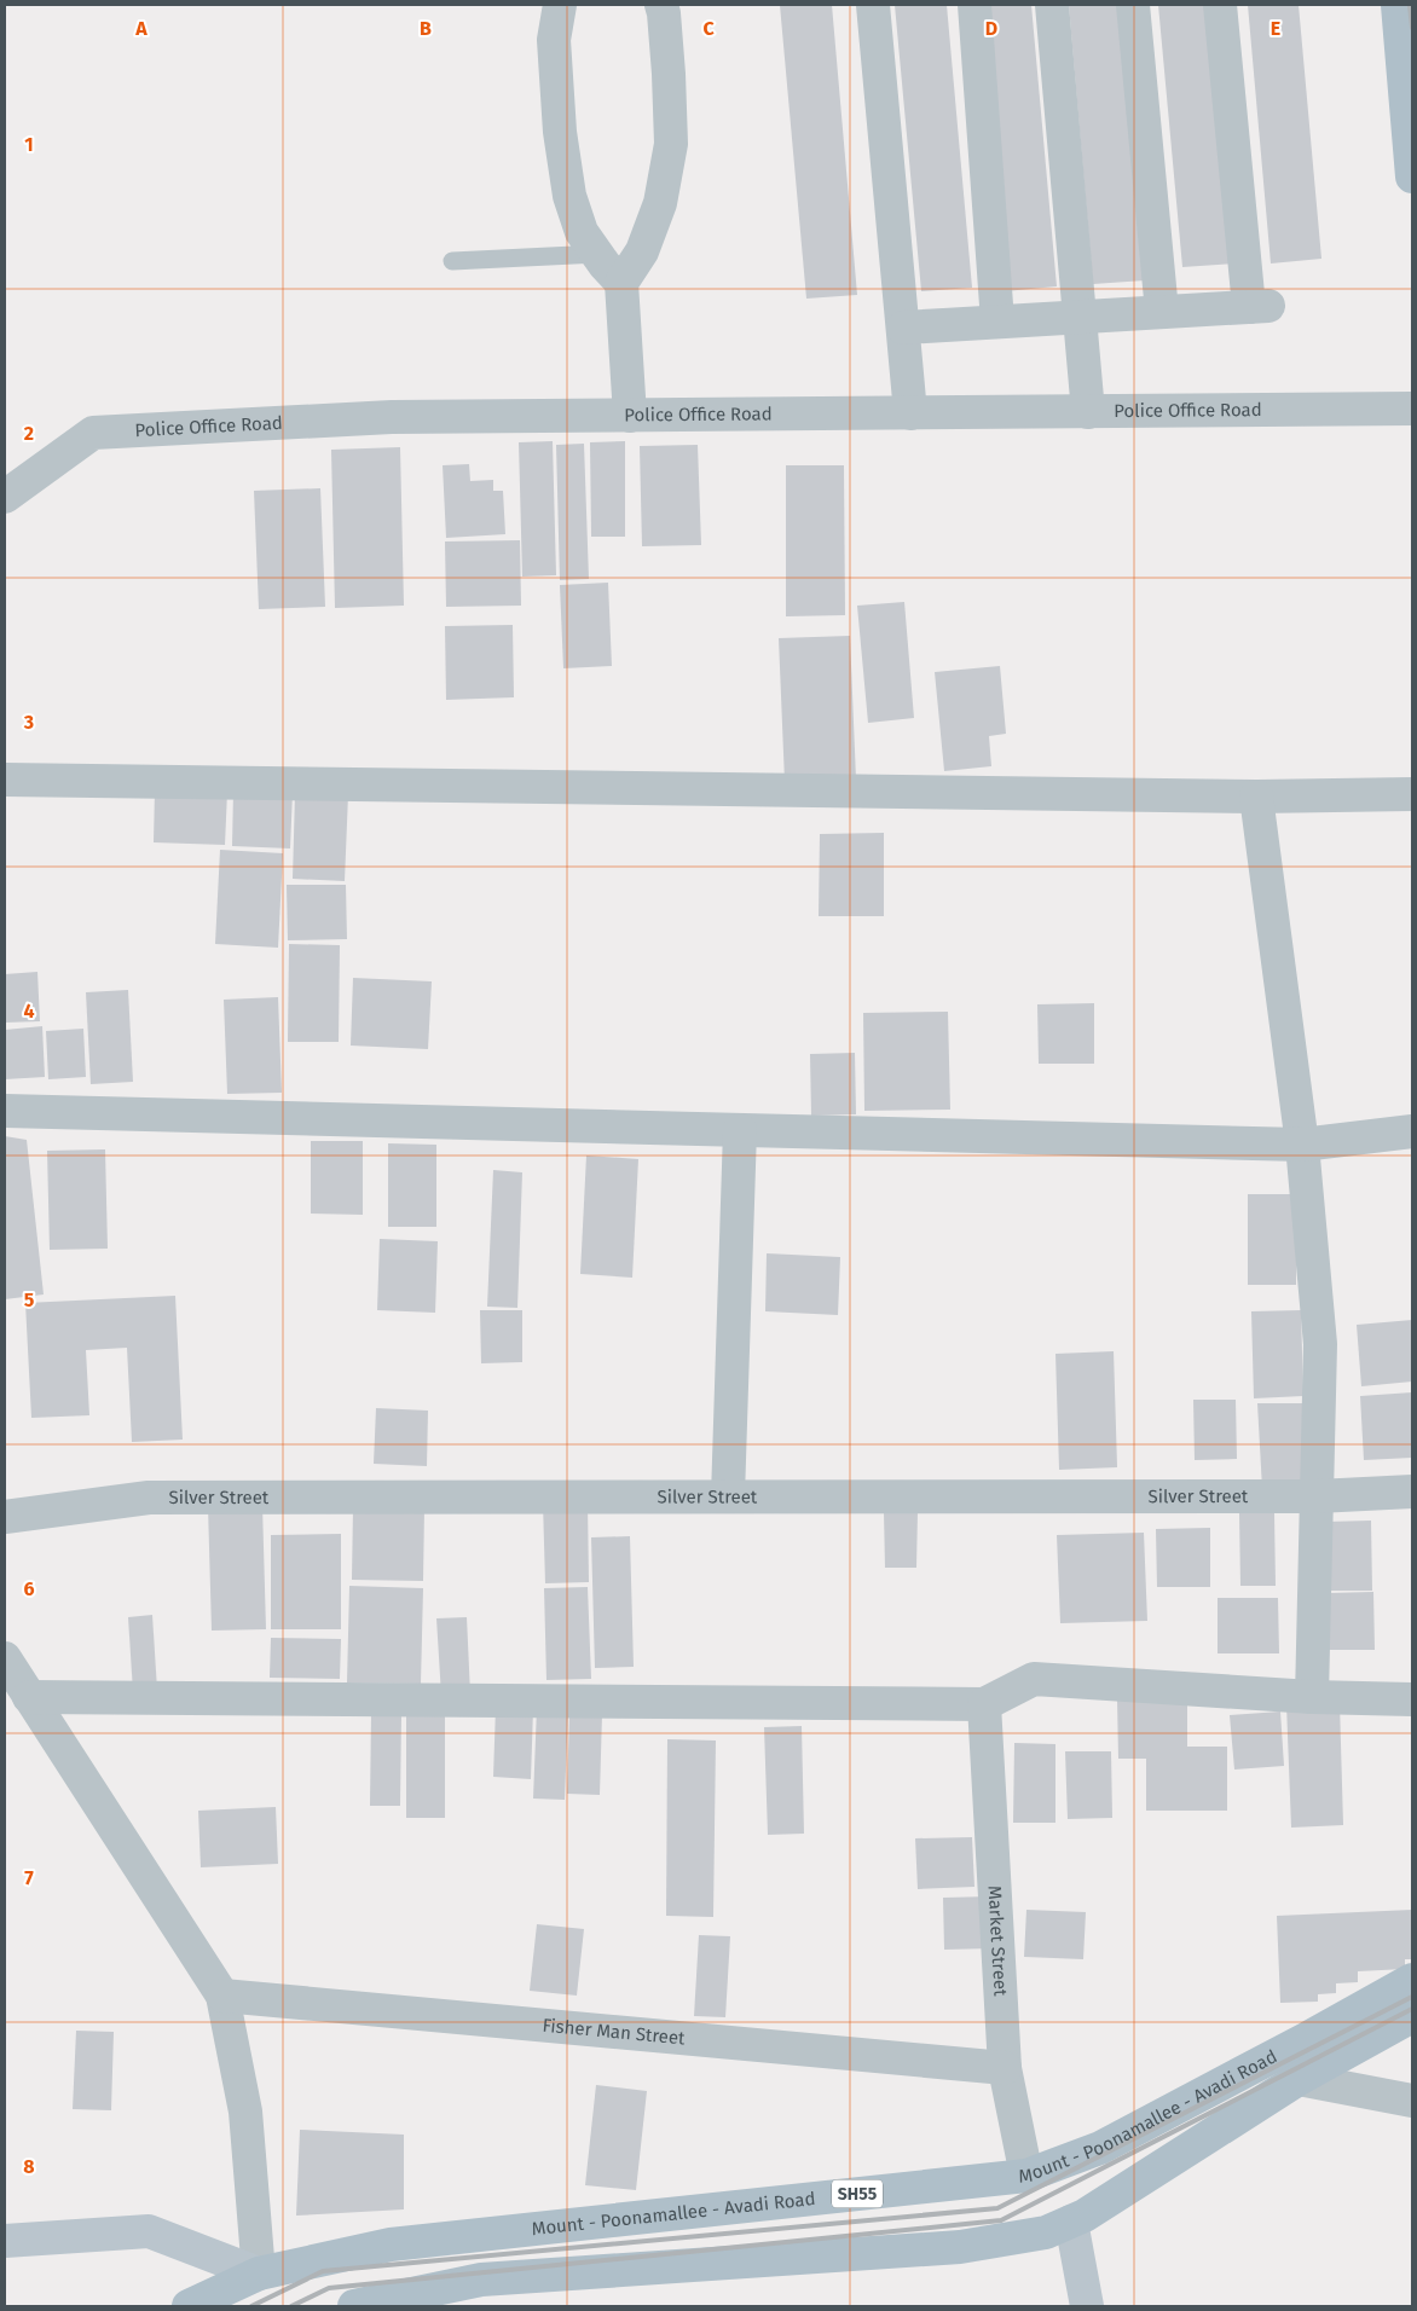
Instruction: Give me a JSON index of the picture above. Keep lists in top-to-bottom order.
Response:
{
  "streets": {
    "main road": ["Mount - Poonamallee - Avadi Road", "SH55"],
    "street": [
      "Police Office Road",
      "Silver Street",
      "Market Street",
      "Fisher Man Street"
    ]
  },
  "crossings": [
    ["Market Street", "Fisher Man Street"],
    ["Market Street", "Mount - Poonamallee - Avadi Road"]
  ],
  "grid": {
    "columns": [
      "A",
      "B",
      "C",
      "D",
      "E"
    ],
    "rows": [
      "1",
      "2",
      "3",
      "4",
      "5",
      "6",
      "7",
      "8"
    ]
  }
}
